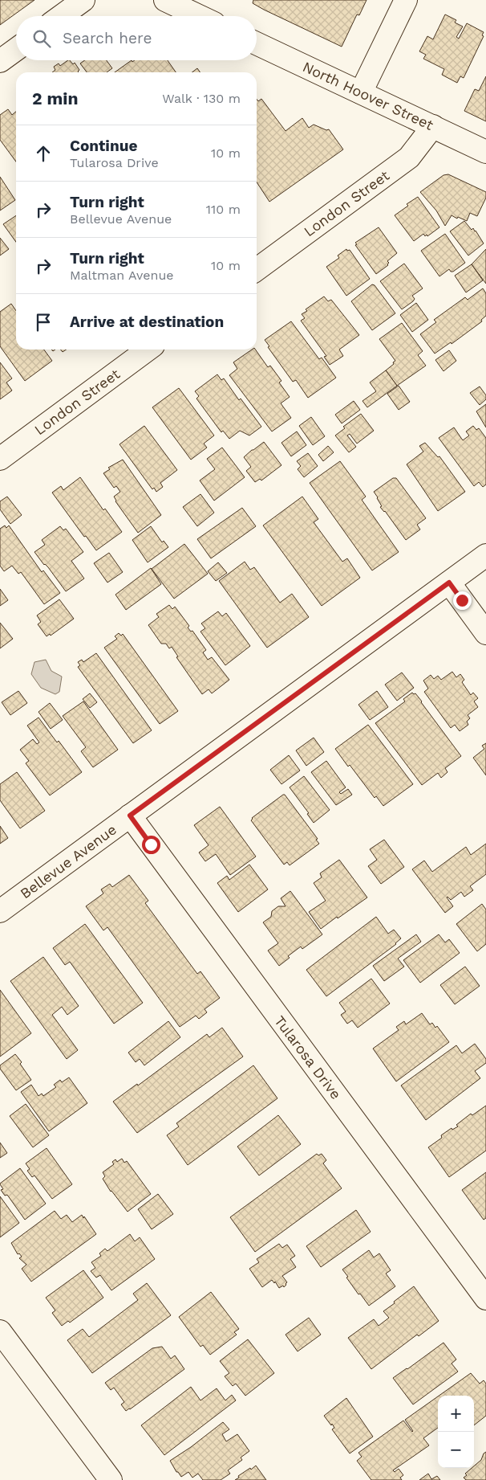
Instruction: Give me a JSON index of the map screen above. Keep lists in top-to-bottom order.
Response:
{
  "streets": {
    "street": [
      "North Hoover Street",
      "London Street",
      "Bellevue Avenue",
      "Tularosa Drive"
    ]
  },
  "crossings": [
    ["North Hoover Street", "London Street"],
    ["Bellevue Avenue", "Tularosa Drive"]
  ],
  "page": {
    "search": "Search here",
    "heading": ["2 min", "Walk · 130 m"],
    "list": [
      ["Continue", "Tularosa Drive", "10 m"],
      ["Turn right", "Bellevue Avenue", "110 m"],
      ["Turn right", "Maltman Avenue", "10 m"],
      "Arrive at destination"
    ],
    "map_buttons": ["+", "−"]
  }
}
